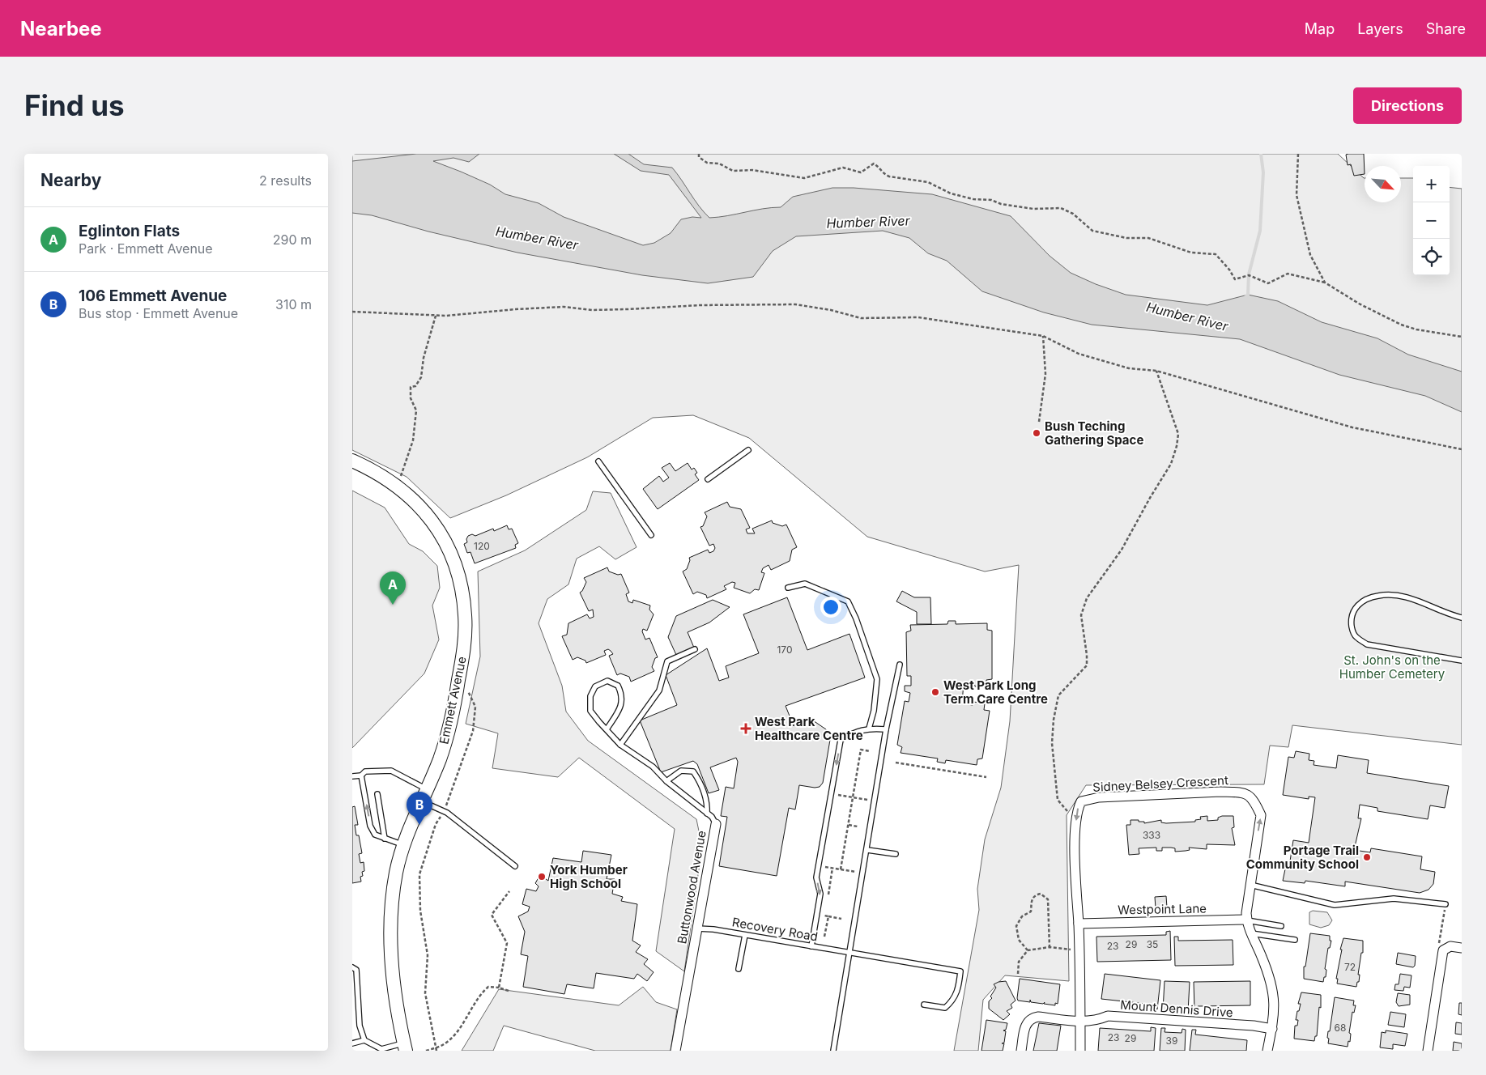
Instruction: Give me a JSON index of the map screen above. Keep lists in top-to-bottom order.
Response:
{
  "streets": {
    "street": [
      "Emmett Avenue",
      "Sidney Belsey Crescent",
      "Buttonwood Avenue",
      "Westpoint Lane",
      "Mount Dennis Drive"
    ],
    "lane": ["Recovery Road"]
  },
  "crossings": [
    ["Sidney Belsey Crescent", "Westpoint Lane"],
    ["Sidney Belsey Crescent", "Mount Dennis Drive"],
    ["Buttonwood Avenue", "Recovery Road"]
  ],
  "water": ["Humber River"],
  "parks": ["St. John's on the Humber Cemetery"],
  "places": {
    "other": [
      "Bush Teching Gathering Space",
      "West Park Long Term Care Centre",
      "Portage Trail Community School",
      "York Humber High School"
    ],
    "health": ["West Park Healthcare Centre"]
  },
  "house_numbers": [
    "120",
    "170",
    "333",
    "29",
    "35",
    "23",
    "72",
    "68",
    "23",
    "29",
    "39"
  ],
  "north": "bottom right",
  "page": {
    "header": "Nearbee",
    "nav": ["Map", "Layers", "Share"],
    "buttons": "Directions",
    "title": "Find us",
    "heading": ["Nearby", "2 results"],
    "map_buttons": ["+", "−"],
    "list": [
      {
        "mark": "A",
        "name": "Eglinton Flats",
        "note": "Park · Emmett Avenue",
        "value": "290 m"
      },
      {
        "mark": "B",
        "name": "106 Emmett Avenue",
        "note": "Bus stop · Emmett Avenue",
        "value": "310 m"
      }
    ],
    "pins": ["A", "B"]
  }
}
